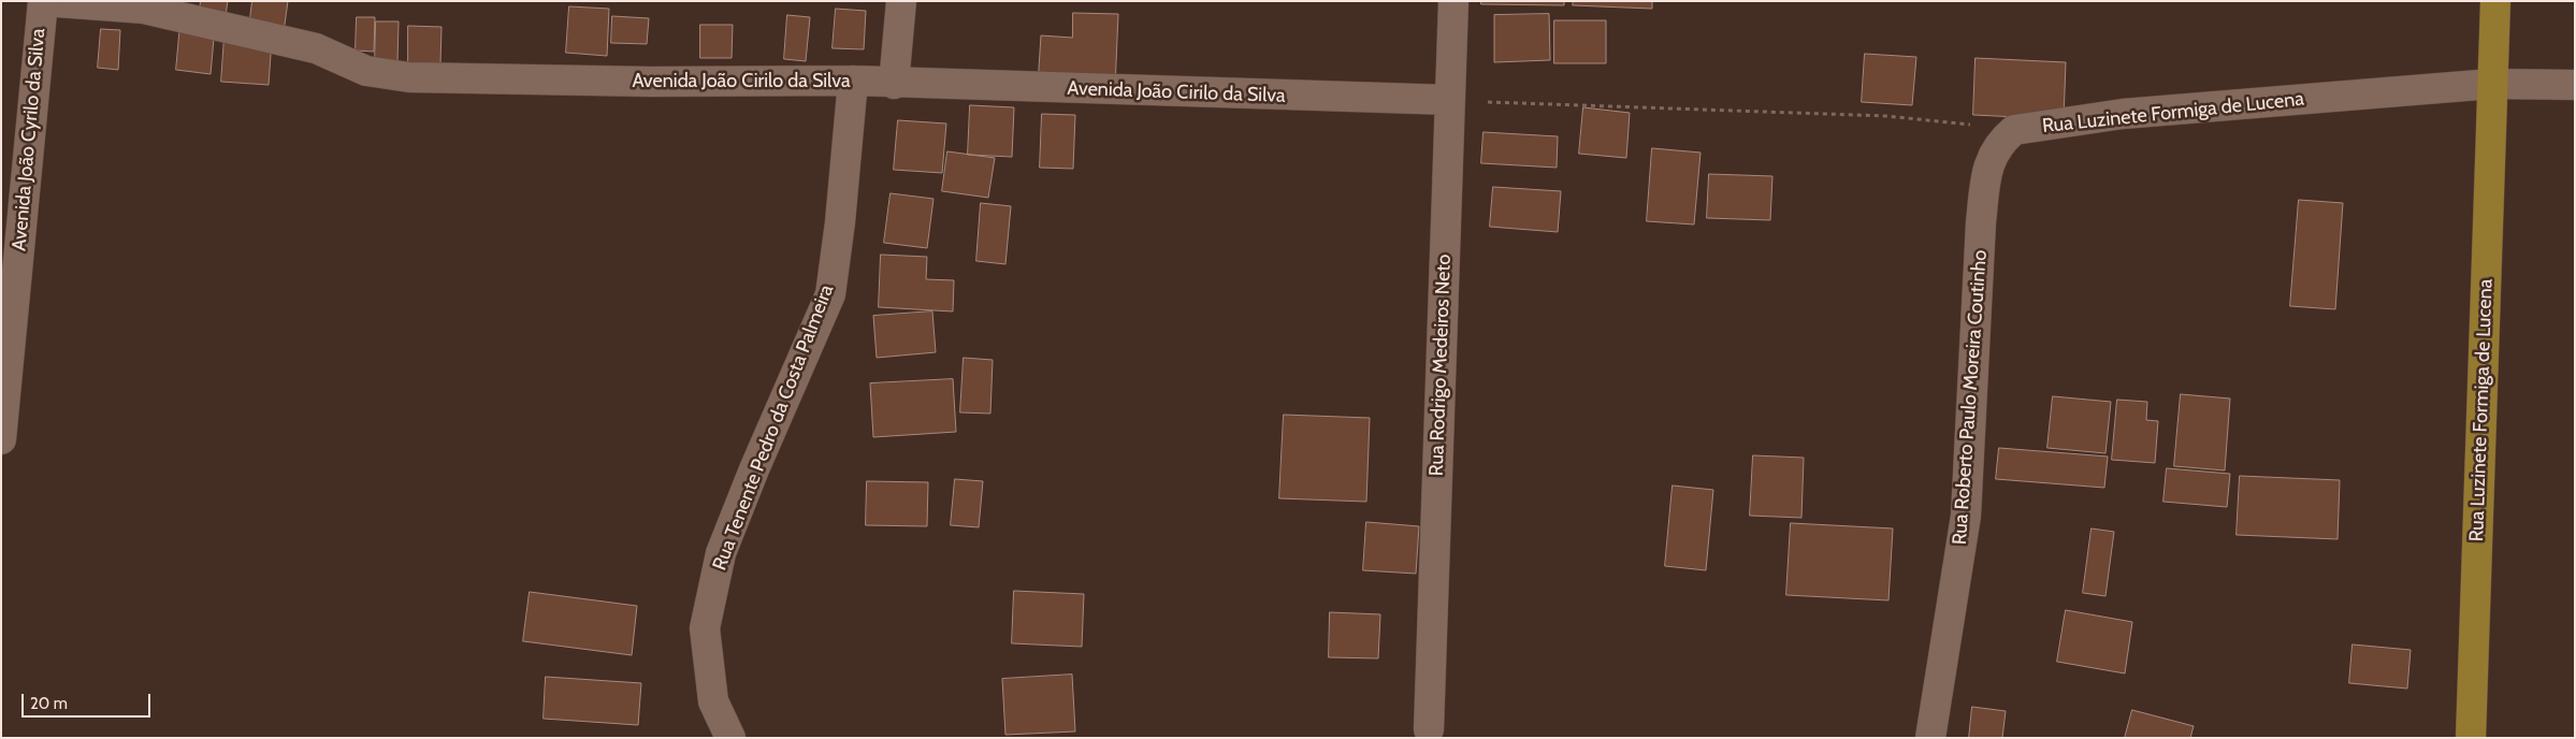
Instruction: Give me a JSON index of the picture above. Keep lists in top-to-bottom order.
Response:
{
  "streets": {
    "main road": ["Rua Luzinete Formiga de Lucena"],
    "street": [
      "Avenida João Cirilo da Silva",
      "Avenida João Cyrilo da Silva",
      "Rua Rodrigo Medeiros Neto",
      "Rua Roberto Paulo Moreira Coutinho",
      "Rua Tenente Pedro da Costa Palmeira"
    ]
  },
  "crossings": [
    ["Avenida João Cirilo da Silva", "Avenida João Cyrilo da Silva"],
    ["Avenida João Cirilo da Silva", "Rua Rodrigo Medeiros Neto"],
    ["Avenida João Cirilo da Silva", "Rua Tenente Pedro da Costa Palmeira"],
    ["Rua Luzinete Formiga de Lucena", "Rua Roberto Paulo Moreira Coutinho"]
  ],
  "scale_bar": "20 m"
}
